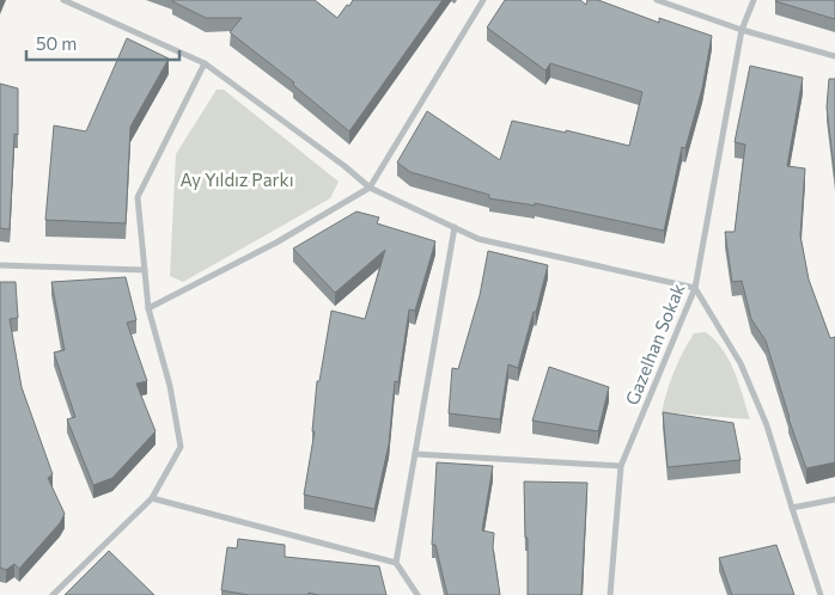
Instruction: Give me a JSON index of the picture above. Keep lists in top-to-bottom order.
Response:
{
  "streets": {
    "street": ["Gazelhan Sokak"]
  },
  "parks": ["Ay Yıldız Parkı"],
  "scale_bar": "50 m"
}
